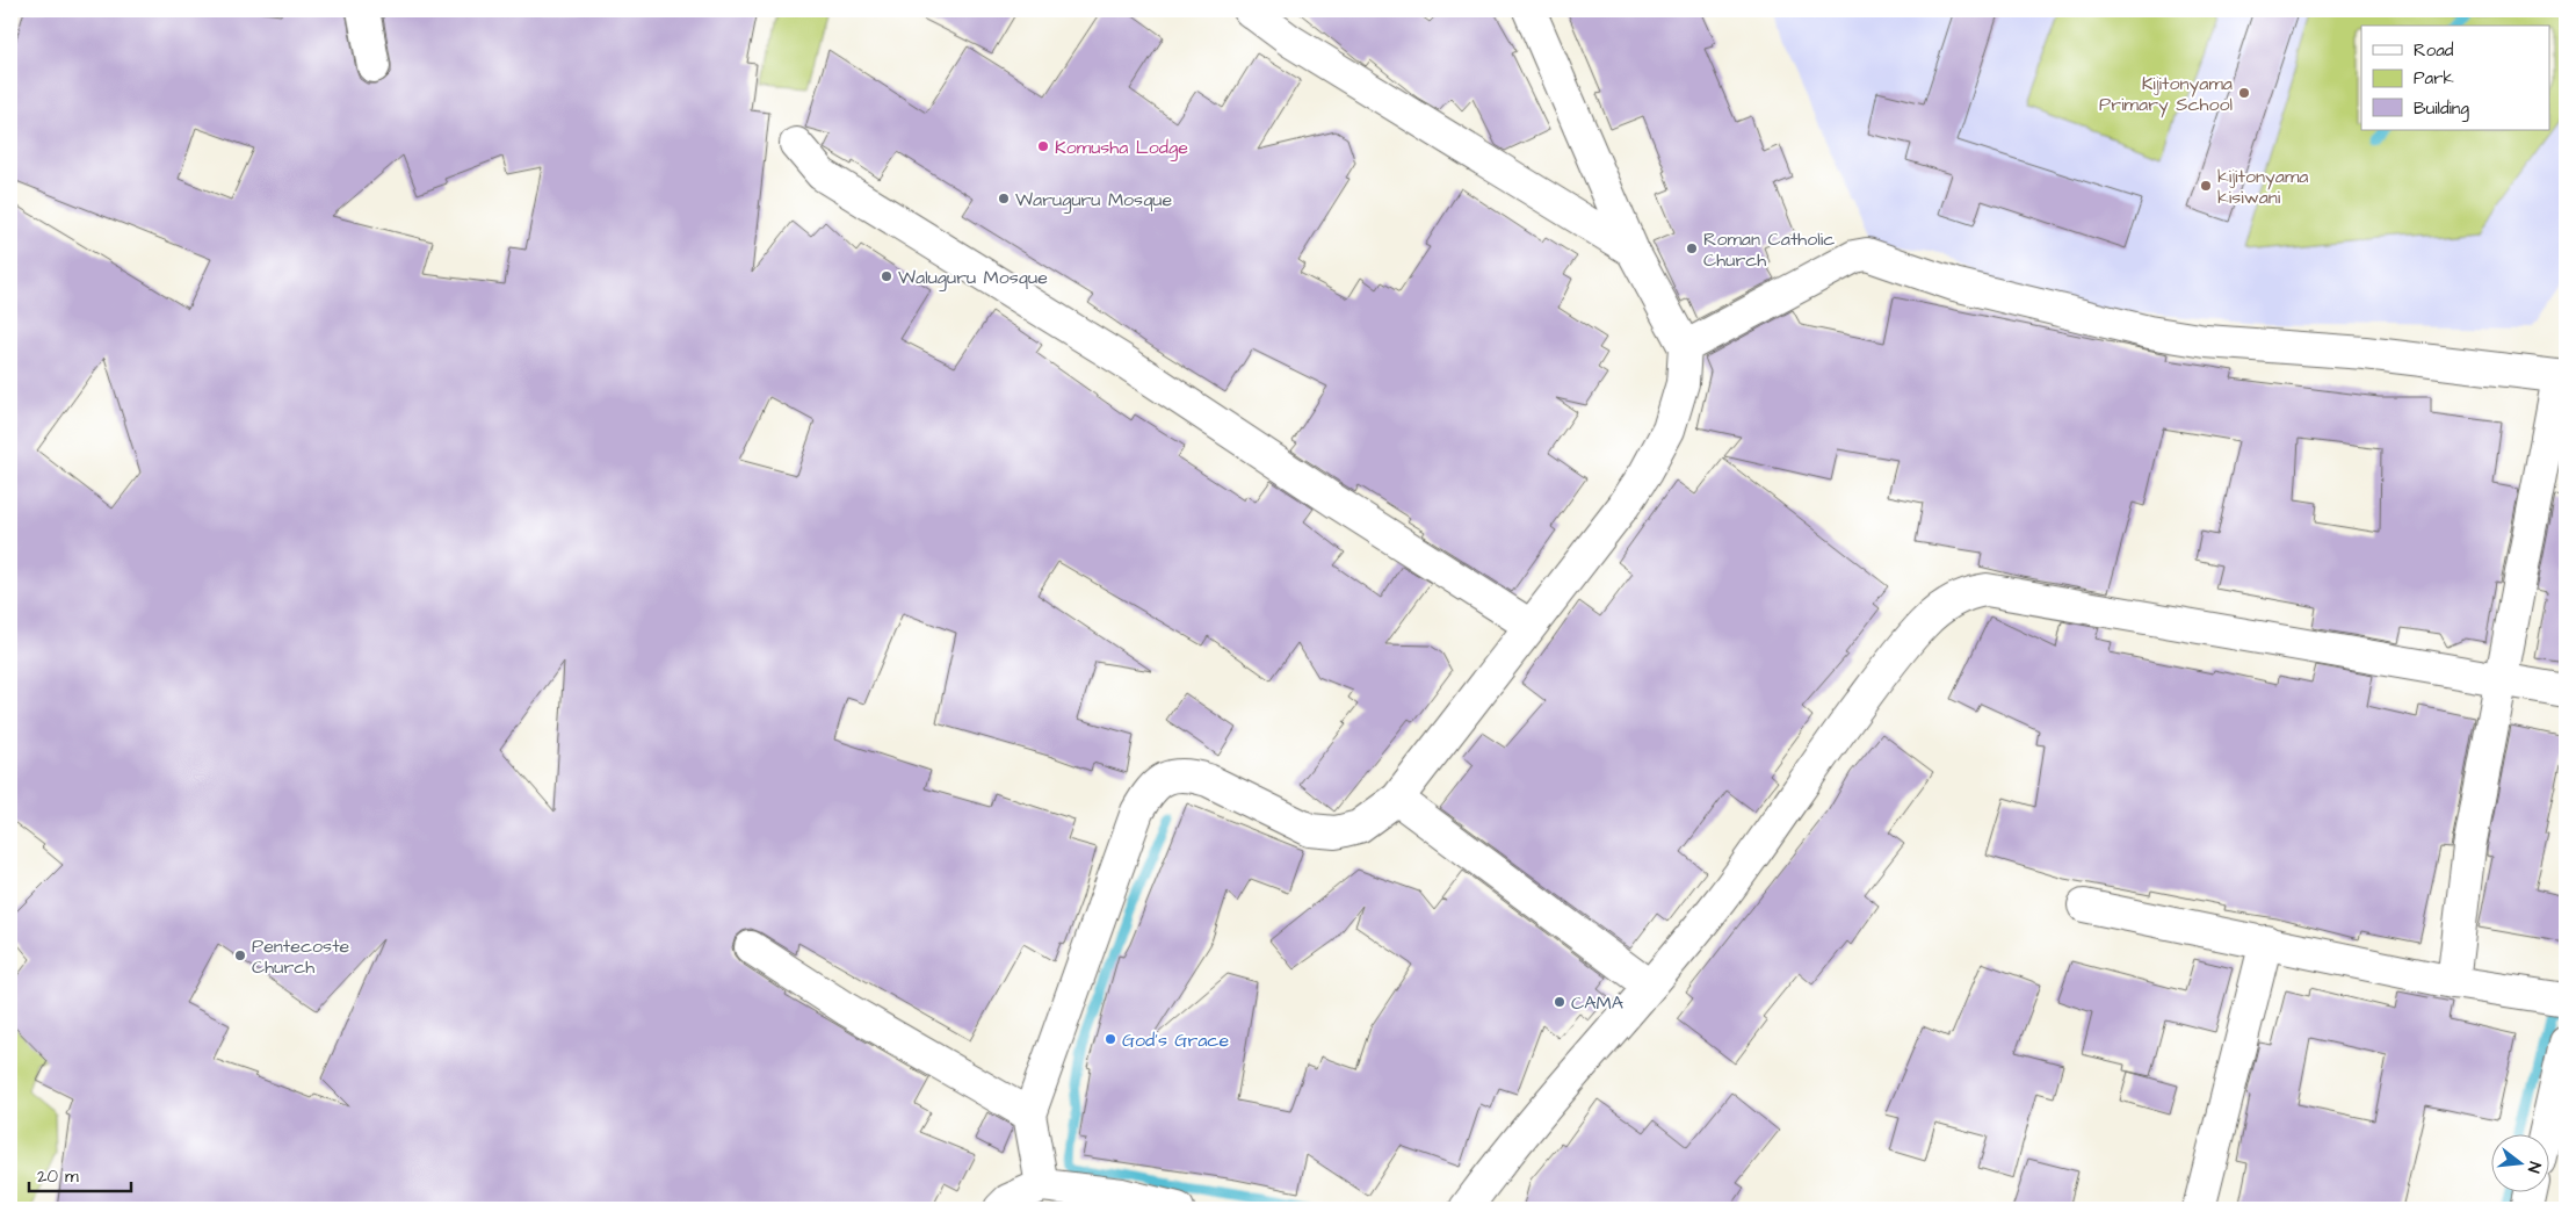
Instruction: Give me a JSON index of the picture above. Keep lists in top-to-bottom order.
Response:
{
  "places": [
    "Kijitonyama Primary School",
    "Komusha Lodge",
    "kijitonyama kisiwani",
    "Waruguru Mosque",
    "Roman Catholic Church",
    "Waluguru Mosque",
    "Pentecoste Church",
    "CAMA",
    "God's Grace"
  ],
  "legend": ["Road", "Park", "Building"],
  "scale_bar": "20 m",
  "north": "right"
}
